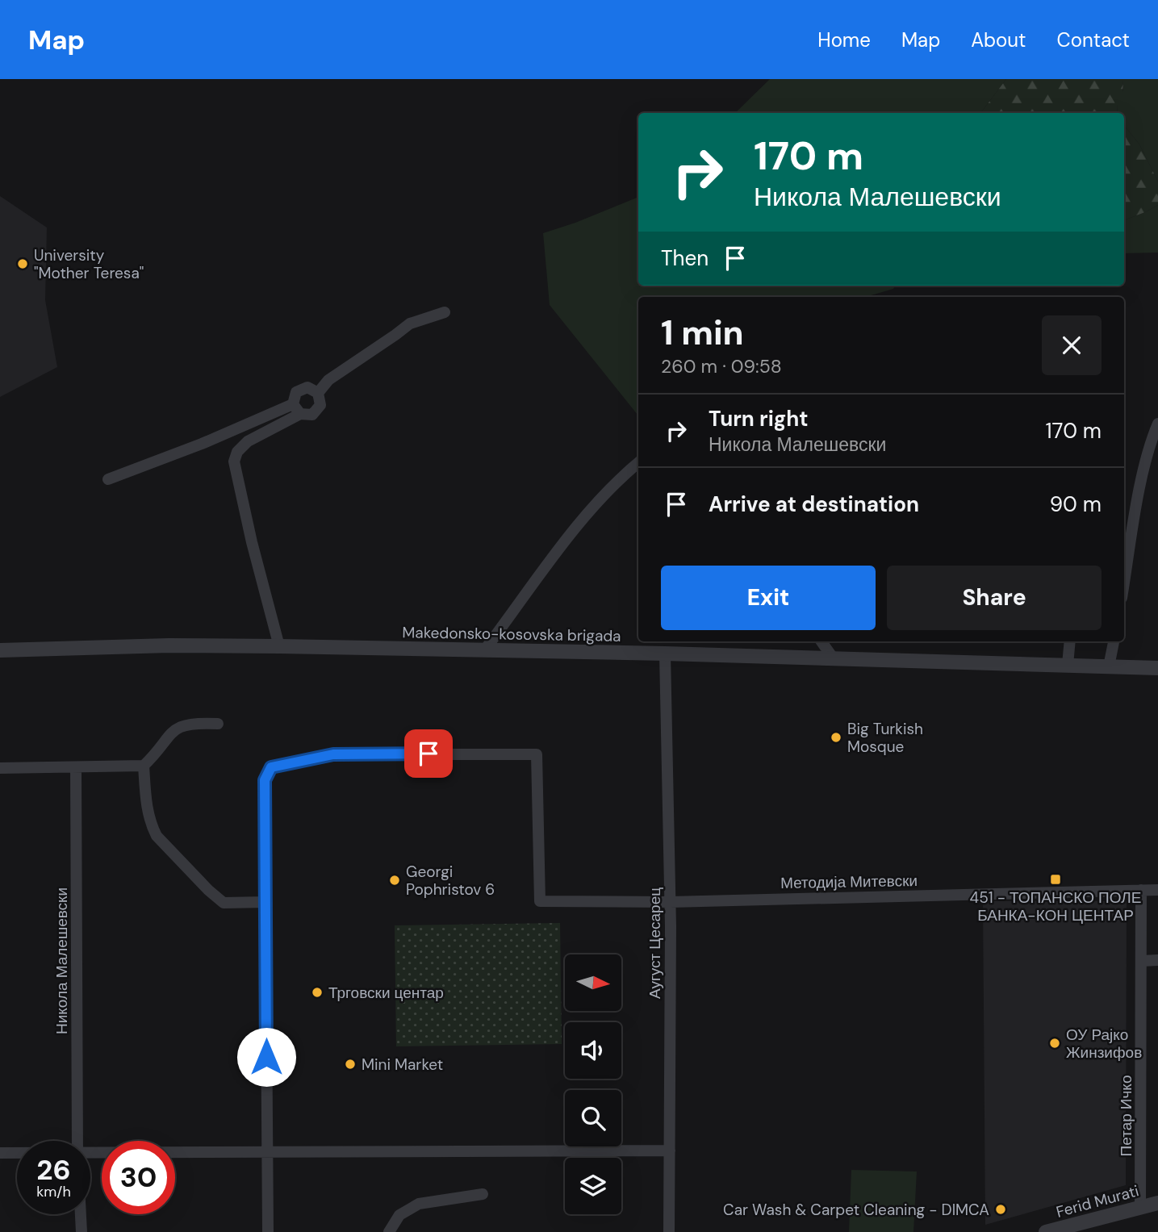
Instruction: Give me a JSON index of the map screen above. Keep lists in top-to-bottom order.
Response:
{
  "streets": {
    "street": [
      "Makedonsko-kosovska brigada",
      "Методија Митевски",
      "Аугуст Цесарец",
      "Никола Малешевски",
      "Петар Ичко",
      "Ferid Murati"
    ]
  },
  "crossings": [
    ["Makedonsko-kosovska brigada", "Аугуст Цесарец"],
    ["Методија Митевски", "Аугуст Цесарец"],
    ["Методија Митевски", "Петар Ичко"],
    ["Петар Ичко", "Ferid Murati"]
  ],
  "places": {
    "other": [
      "University \"Mother Teresa\"",
      "Big Turkish Mosque",
      "Georgi Pophristov 6",
      "Трговски центар",
      "ОУ Рајко Жинзифов",
      "Mini Market",
      "Car Wash & Carpet Cleaning - DIMCA"
    ],
    "transit": ["451 - ТОПАНСКО ПОЛЕ БАНКА-КОН ЦЕНТАР"]
  },
  "north": "right",
  "page": {
    "header": "Map",
    "nav": [
      "Home",
      "Map",
      "About",
      "Contact"
    ],
    "turn": ["170 m", "Никола Малешевски"],
    "then": "Then",
    "heading": ["1 min", "260 m · 09:58"],
    "list": [
      {
        "name": "Turn right",
        "note": "Никола Малешевски",
        "value": "170 m"
      },
      {
        "name": "Arrive at destination",
        "value": "90 m"
      }
    ],
    "buttons": ["Exit", "Share"],
    "speed": "26 km/h",
    "limit": "30"
  }
}
